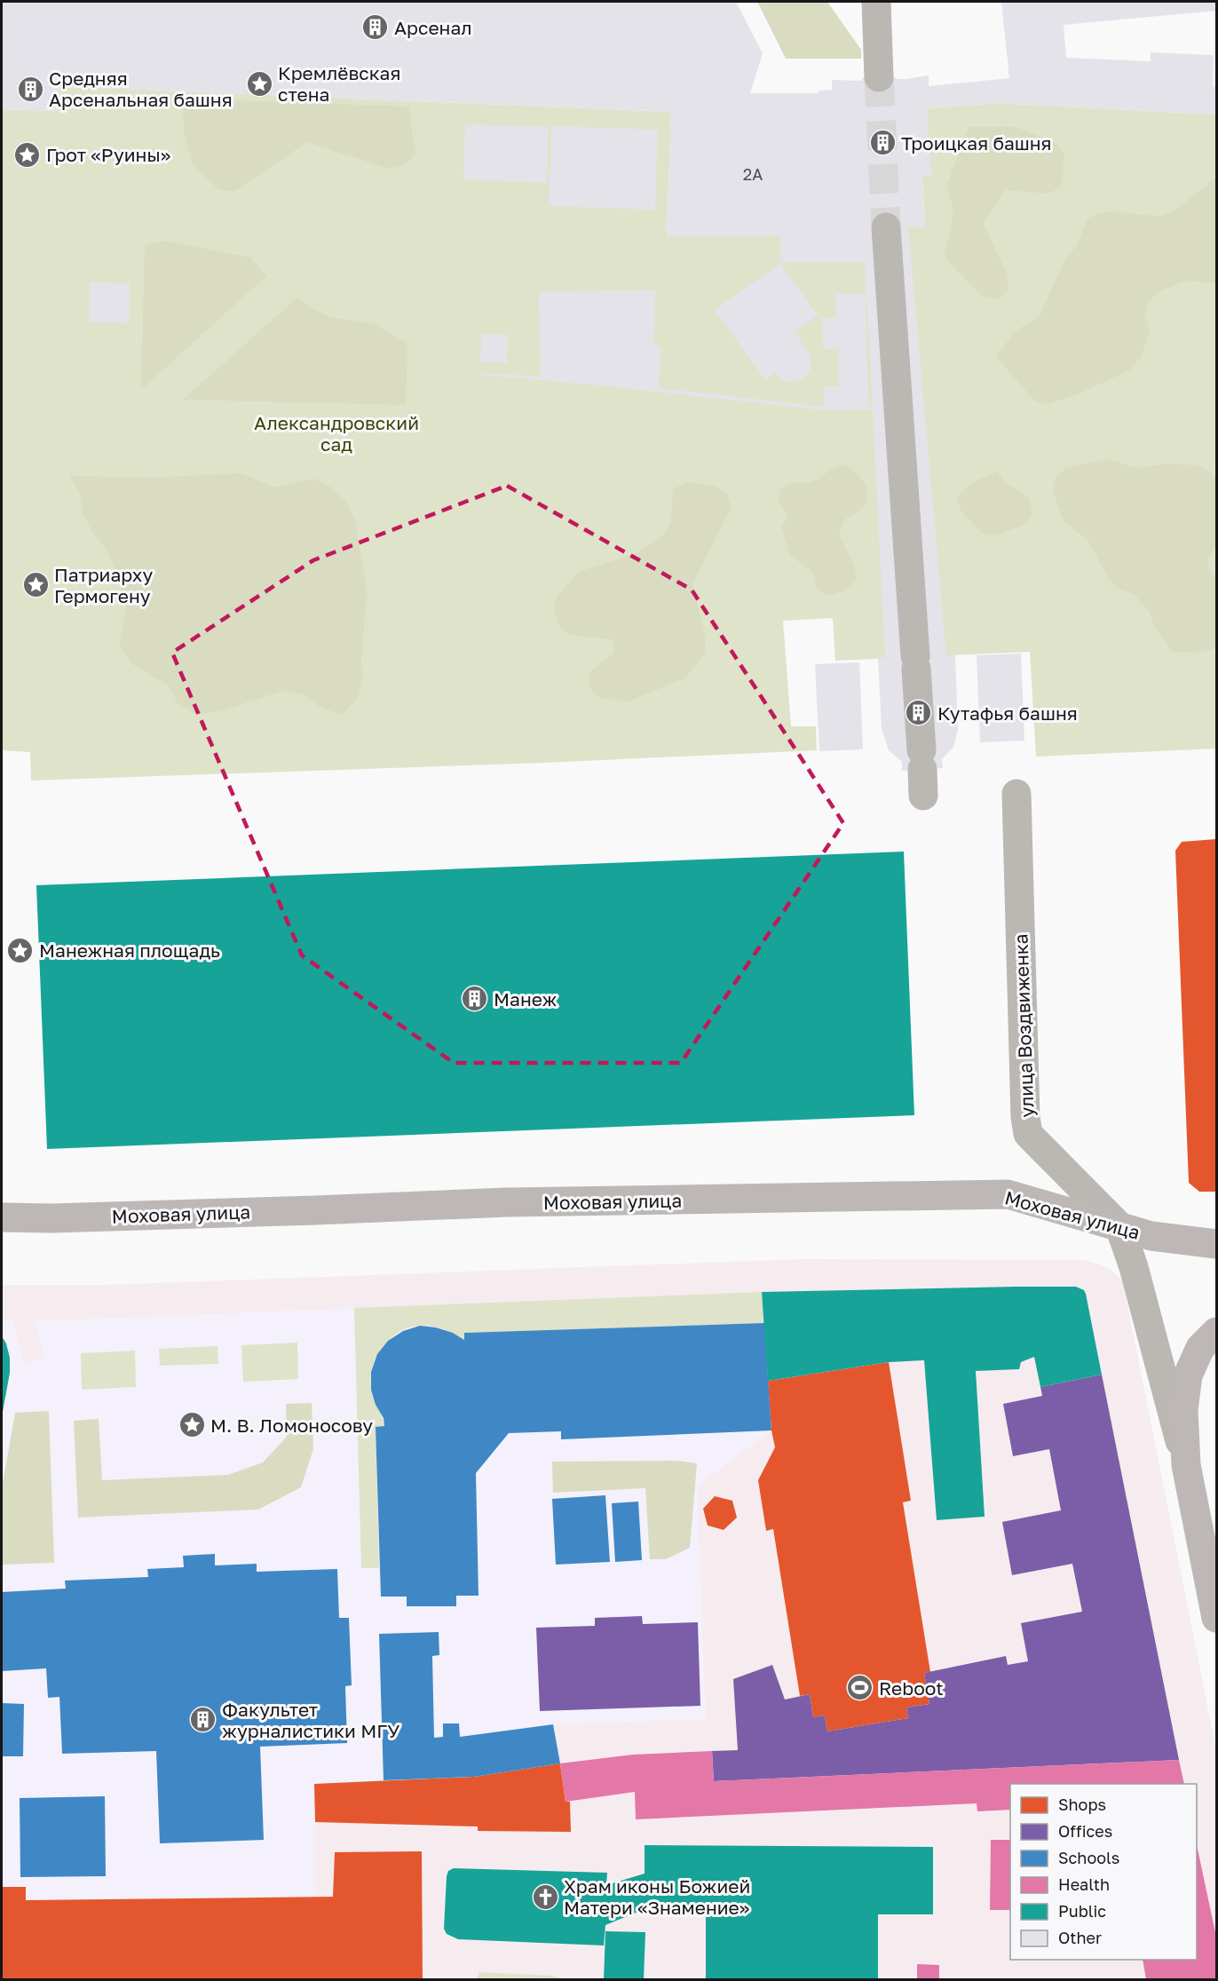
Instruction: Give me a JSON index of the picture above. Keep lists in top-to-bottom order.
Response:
{
  "streets": {
    "main road": ["улица Воздвиженка", "Моховая улица"]
  },
  "crossings": [
    ["улица Воздвиженка", "Моховая улица"]
  ],
  "parks": ["Александровский сад"],
  "places": {
    "building": [
      "Арсенал",
      "Средняя Арсенальная башня",
      "Троицкая башня",
      "Кутафья башня",
      "Манеж",
      "Факультет журналистики МГУ"
    ],
    "place": [
      "Кремлёвская стена",
      "Грот «Руины»",
      "Патриарху Гермогену",
      "Манежная площадь",
      "М. В. Ломоносову"
    ],
    "sports": ["Reboot"],
    "church": ["Храм иконы Божией Матери «Знамение»"]
  },
  "house_numbers": ["2А"],
  "legend": [
    "Shops",
    "Offices",
    "Schools",
    "Health",
    "Public",
    "Other"
  ]
}
